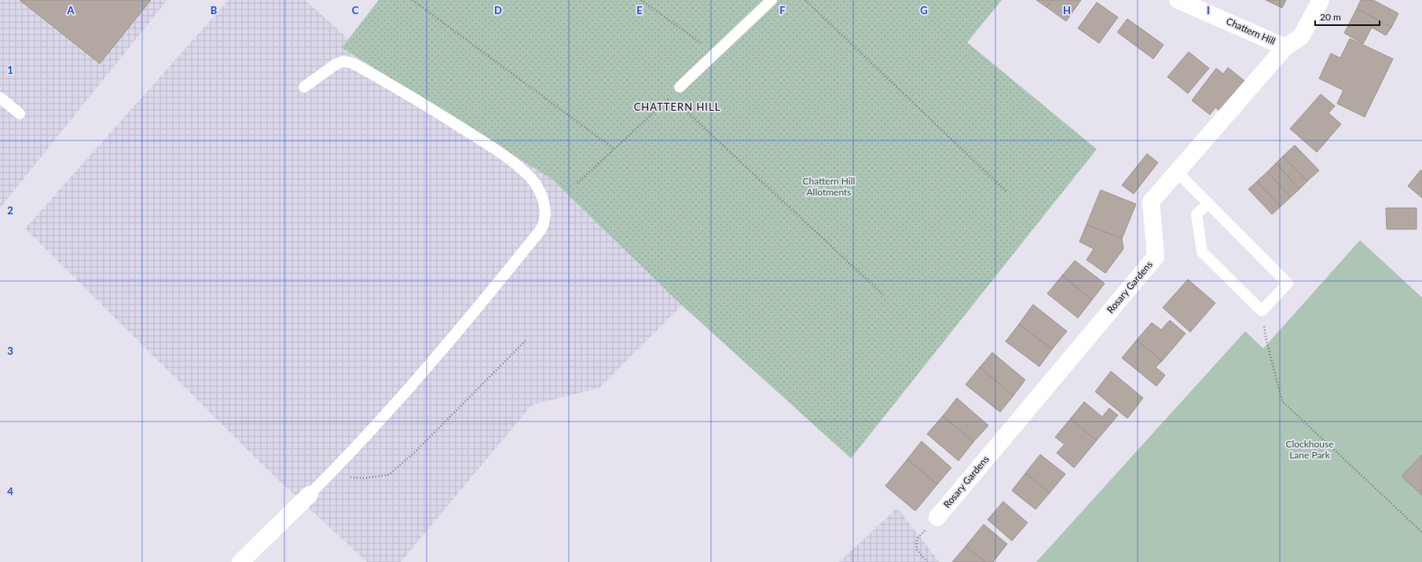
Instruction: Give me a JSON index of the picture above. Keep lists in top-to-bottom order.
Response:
{
  "streets": {
    "street": ["Chattern Hill", "Rosary Gardens"]
  },
  "crossings": [
    ["Chattern Hill", "Rosary Gardens"]
  ],
  "districts": ["CHATTERN HILL"],
  "parks": ["Chattern Hill Allotments", "Clockhouse Lane Park"],
  "scale_bar": "20 m",
  "grid": {
    "columns": [
      "A",
      "B",
      "C",
      "D",
      "E",
      "F",
      "G",
      "H",
      "I"
    ],
    "rows": [
      "1",
      "2",
      "3",
      "4"
    ]
  }
}
